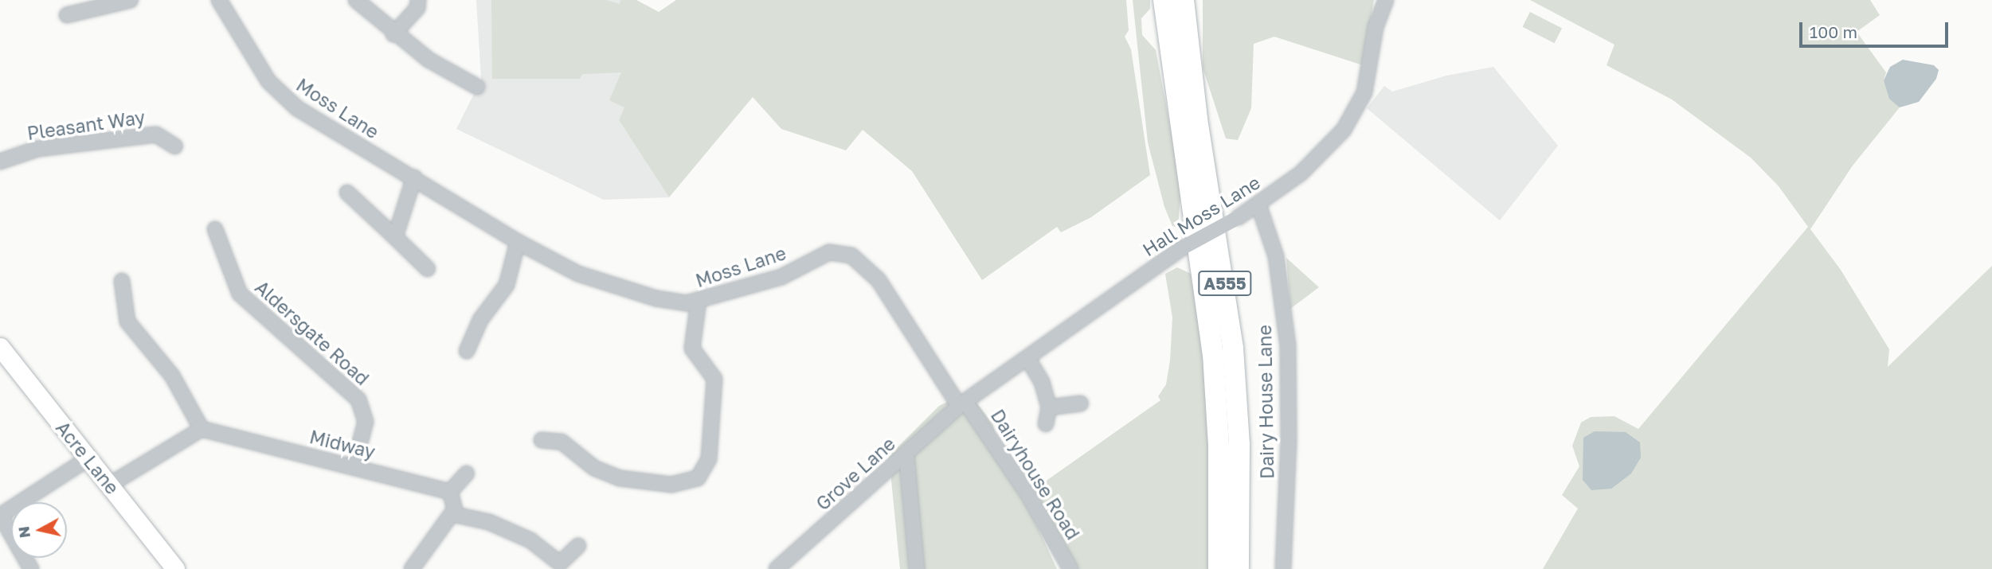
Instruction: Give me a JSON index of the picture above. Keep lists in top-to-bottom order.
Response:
{
  "streets": {
    "highway": ["A555"],
    "main road": ["Acre Lane"],
    "street": [
      "Moss Lane",
      "Pleasant Way",
      "Hall Moss Lane",
      "Aldersgate Road",
      "Dairy House Lane",
      "Midway",
      "Grove Lane",
      "Dairyhouse Road"
    ]
  },
  "crossings": [
    ["Moss Lane", "Hall Moss Lane"],
    ["Moss Lane", "Grove Lane"],
    ["Moss Lane", "Dairyhouse Road"],
    ["Hall Moss Lane", "Dairy House Lane"],
    ["Hall Moss Lane", "Grove Lane"],
    ["Hall Moss Lane", "Dairyhouse Road"],
    ["Aldersgate Road", "Midway"],
    ["Grove Lane", "Dairyhouse Road"]
  ],
  "scale_bar": "100 m",
  "north": "left"
}
